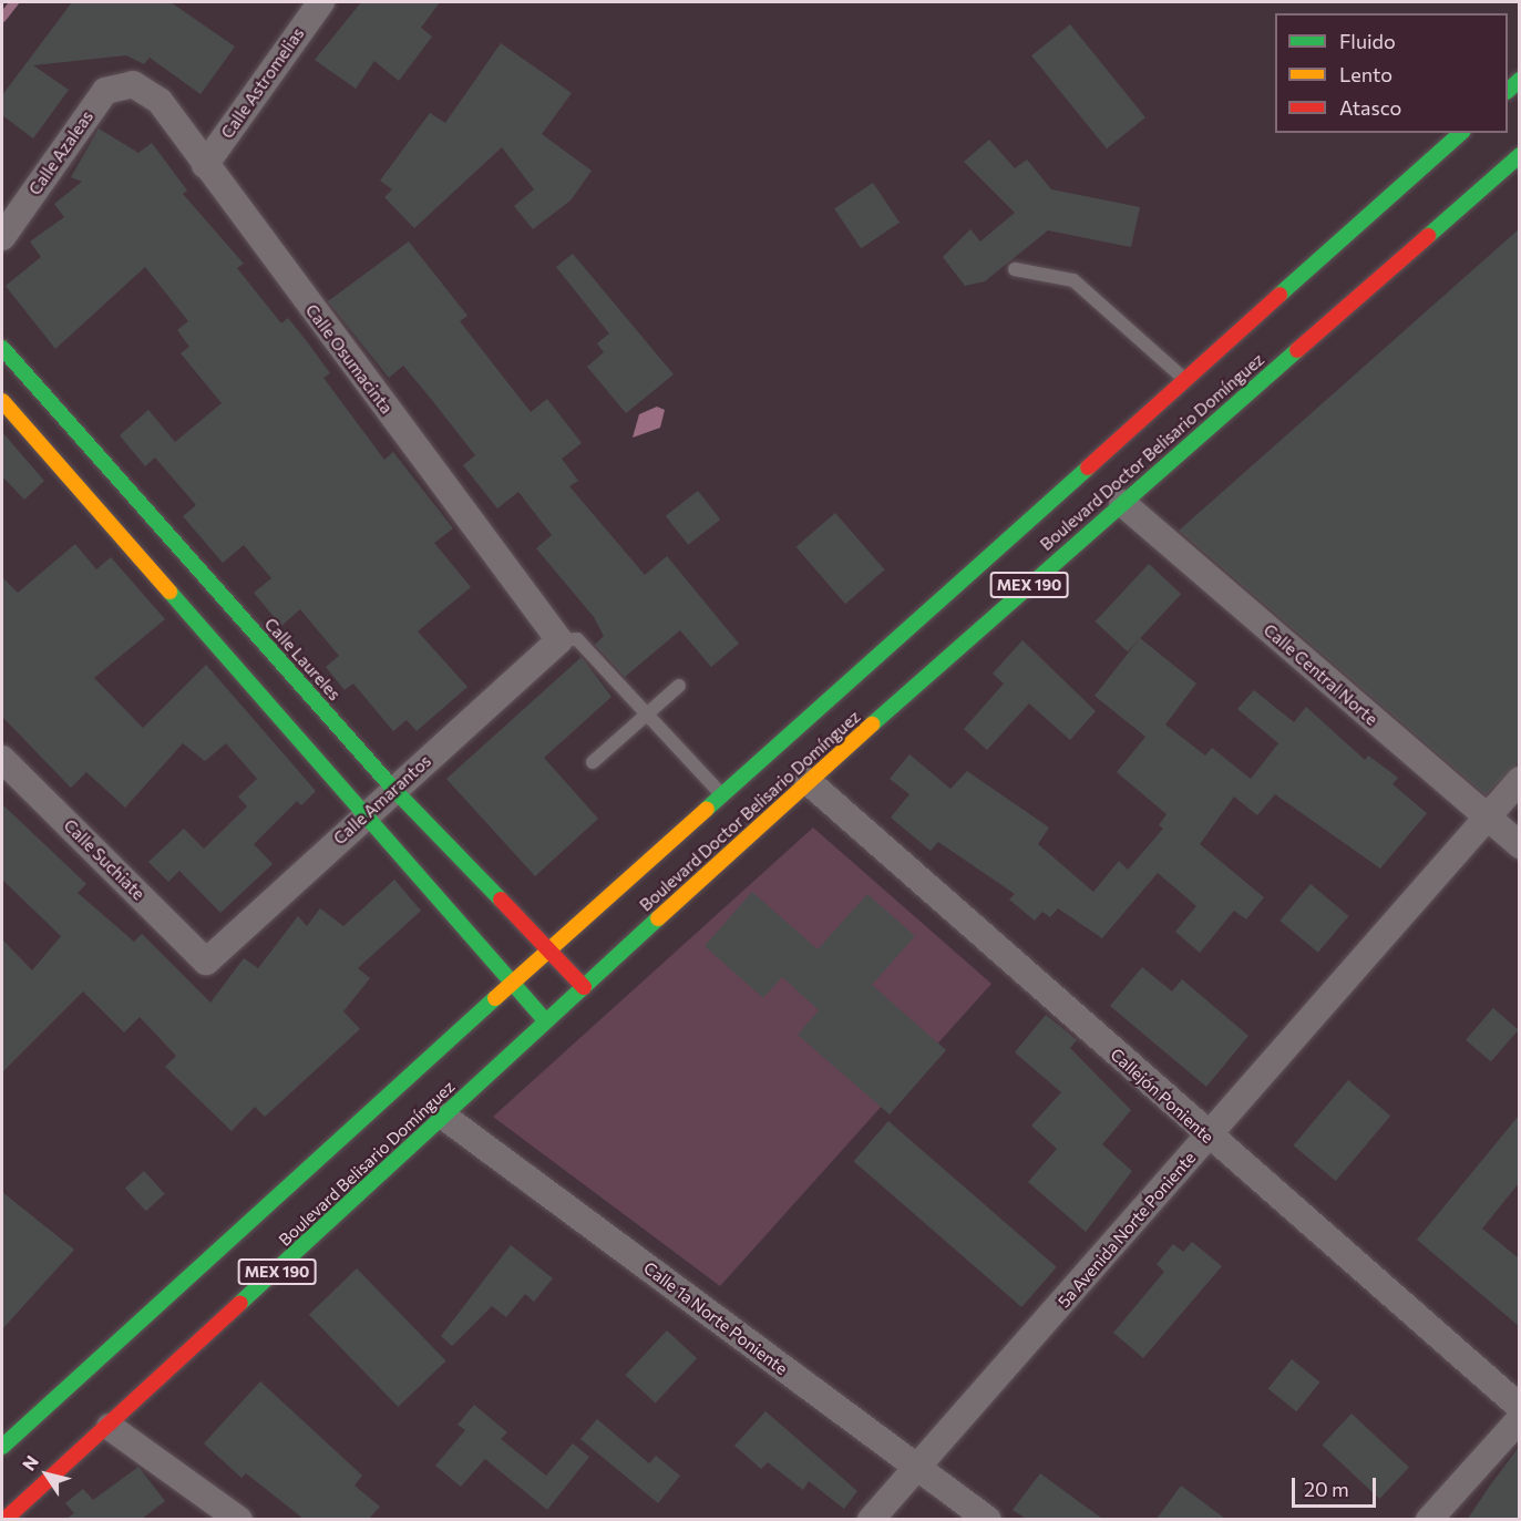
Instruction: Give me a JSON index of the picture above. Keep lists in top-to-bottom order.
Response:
{
  "streets": {
    "main road": [
      "Boulevard Doctor Belisario Domínguez",
      "MEX 190",
      "Calle Laureles",
      "Boulevard Belisario Domínguez"
    ],
    "street": [
      "Calle Astromelias",
      "Calle Azaleas",
      "Calle Osumacinta",
      "Calle Central Norte",
      "Calle Amarantos",
      "Calle Suchiate",
      "Callejón Poniente",
      "5a Avenida Norte Poniente",
      "Calle 1a Norte Poniente"
    ]
  },
  "crossings": [
    ["Calle Astromelias", "Calle Osumacinta"],
    ["Calle Azaleas", "Calle Osumacinta"],
    ["Calle Osumacinta", "Calle Amarantos"],
    ["Boulevard Doctor Belisario Domínguez", "Calle Laureles"],
    ["Boulevard Doctor Belisario Domínguez", "Calle Central Norte"],
    ["Boulevard Doctor Belisario Domínguez", "Callejón Poniente"],
    ["Boulevard Doctor Belisario Domínguez", "Boulevard Belisario Domínguez"],
    ["Calle Laureles", "Calle Amarantos"],
    ["Calle Central Norte", "5a Avenida Norte Poniente"],
    ["Calle Amarantos", "Calle Suchiate"],
    ["Callejón Poniente", "5a Avenida Norte Poniente"],
    ["Boulevard Belisario Domínguez", "Calle 1a Norte Poniente"],
    ["5a Avenida Norte Poniente", "Calle 1a Norte Poniente"]
  ],
  "legend": ["Fluido", "Lento", "Atasco"],
  "scale_bar": "20 m",
  "north": "top left"
}
